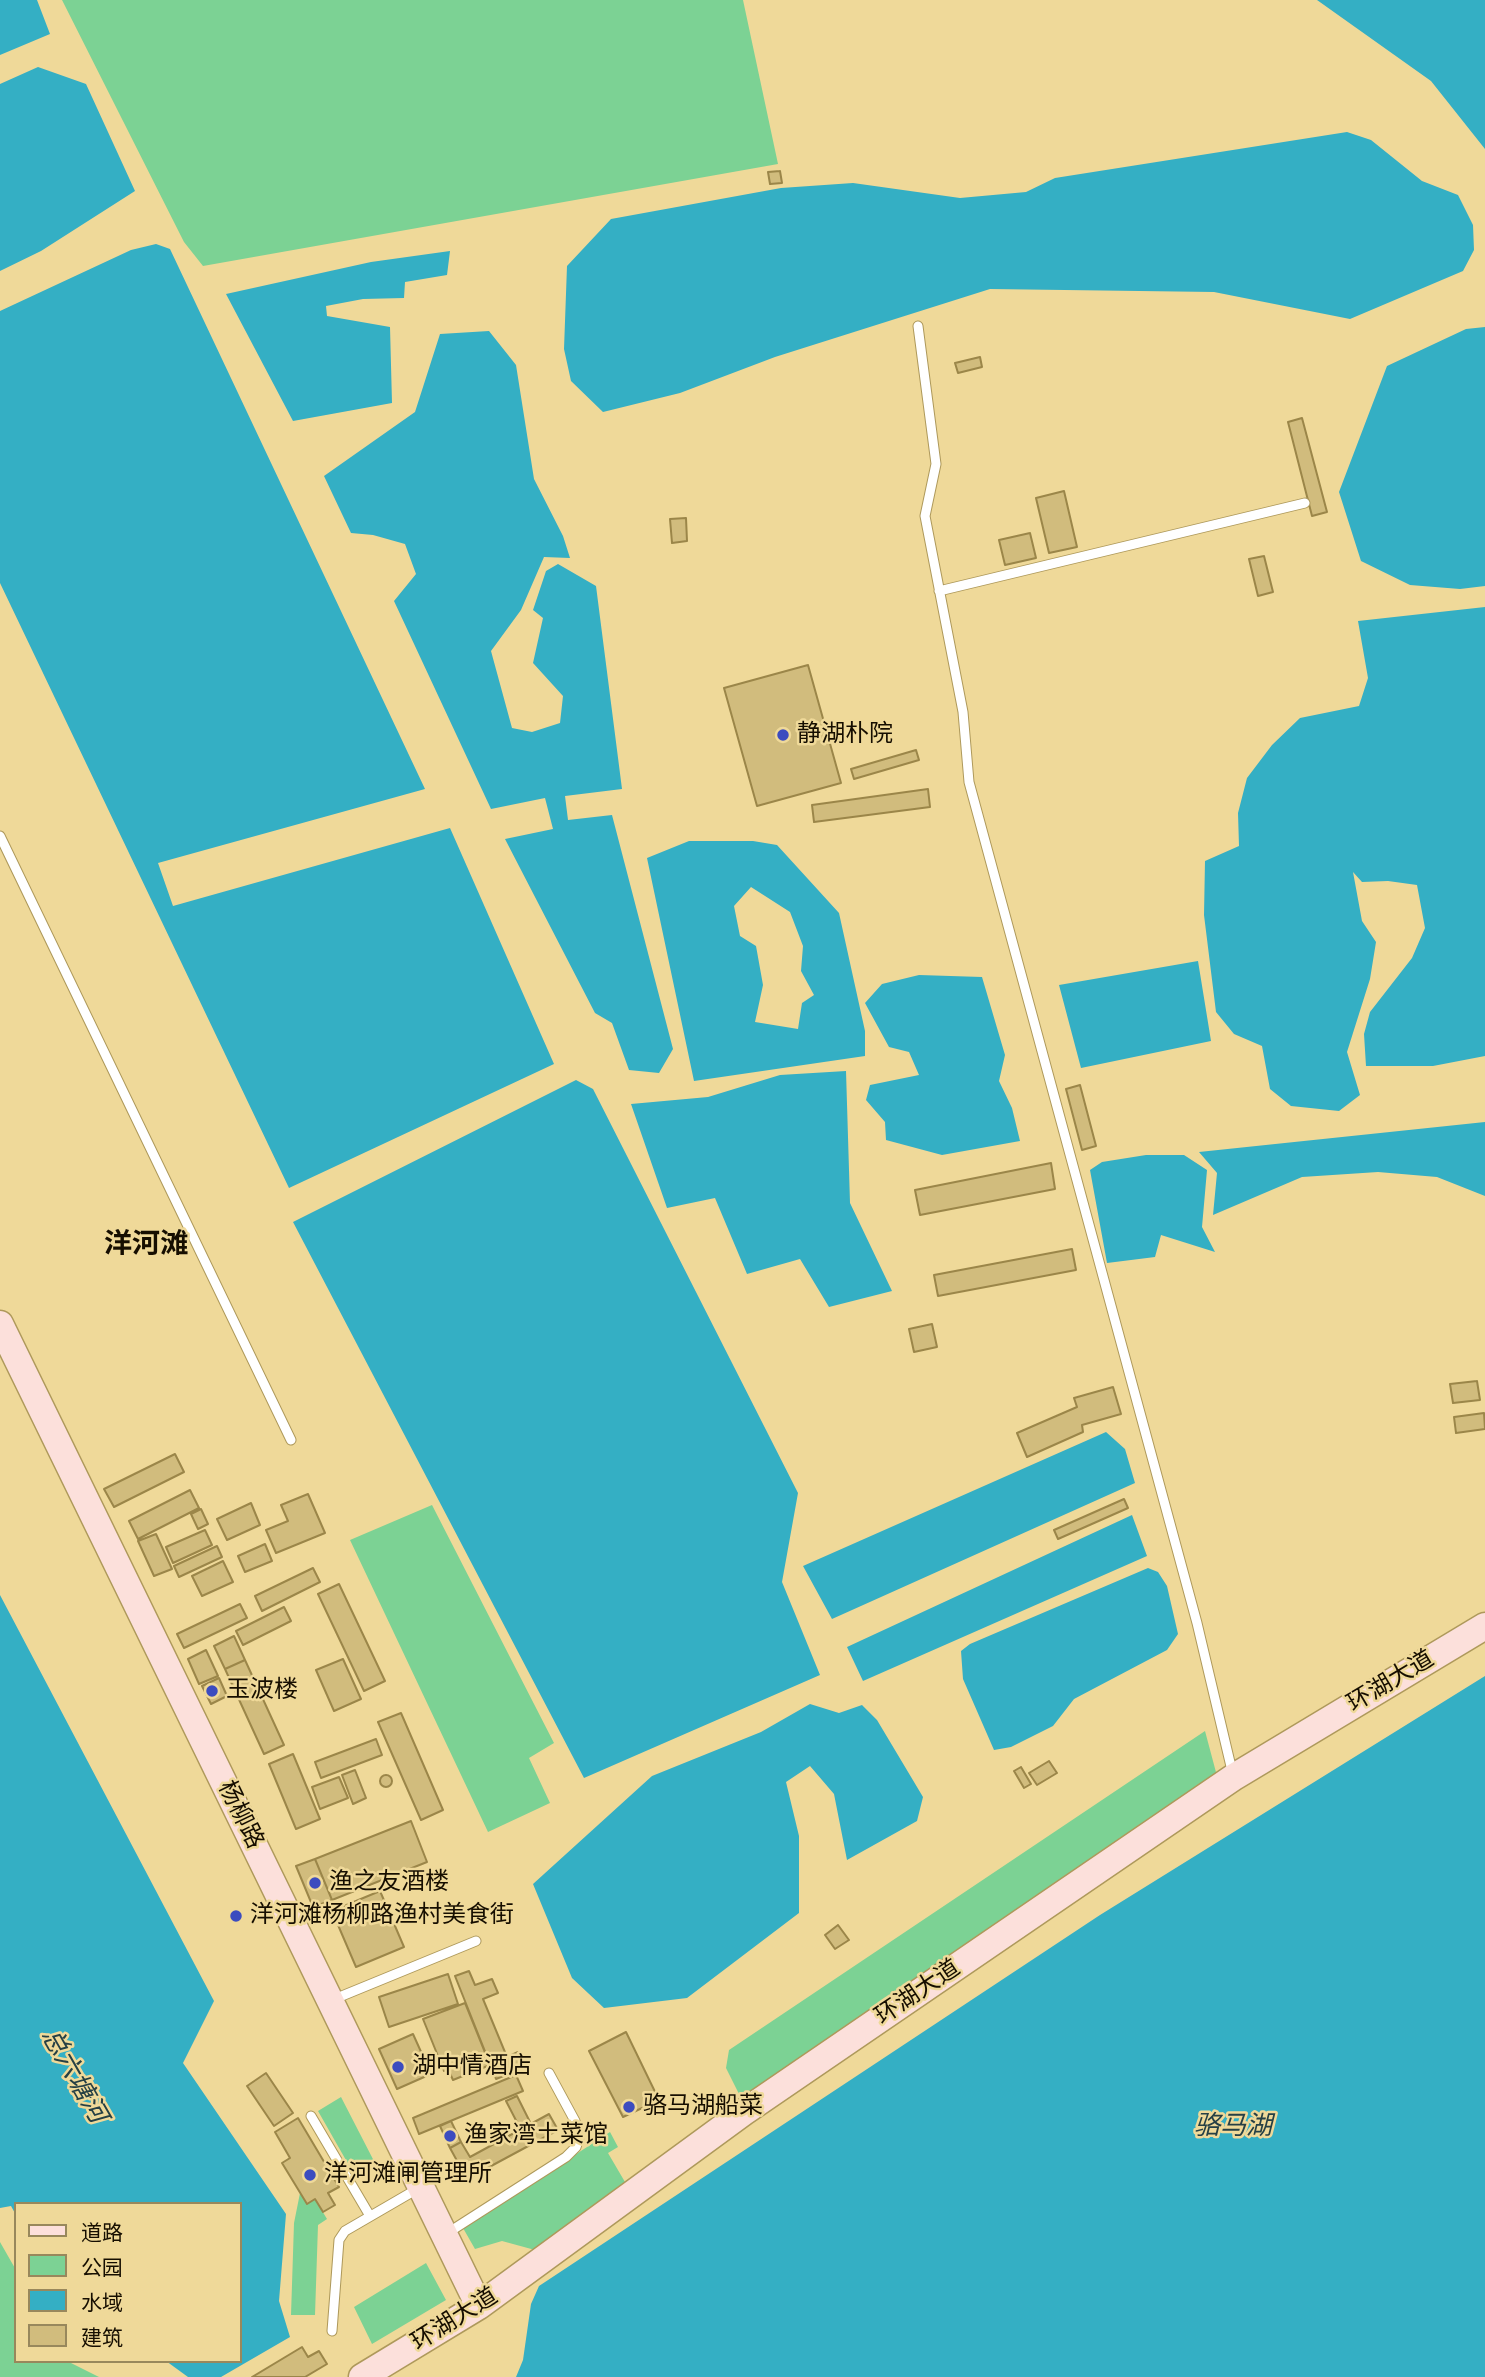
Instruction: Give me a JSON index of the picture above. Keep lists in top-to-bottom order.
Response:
{
  "streets": {
    "main road": ["环湖大道", "杨柳路"]
  },
  "crossings": [
    ["环湖大道", "杨柳路"]
  ],
  "districts": ["洋河滩"],
  "water": ["总六塘河", "骆马湖"],
  "places": [
    "静湖朴院",
    "玉波楼",
    "渔之友酒楼",
    "洋河滩杨柳路渔村美食街",
    "湖中情酒店",
    "骆马湖船菜",
    "渔家湾土菜馆",
    "洋河滩闸管理所"
  ],
  "legend": [
    "道路",
    "公园",
    "水域",
    "建筑"
  ]
}
